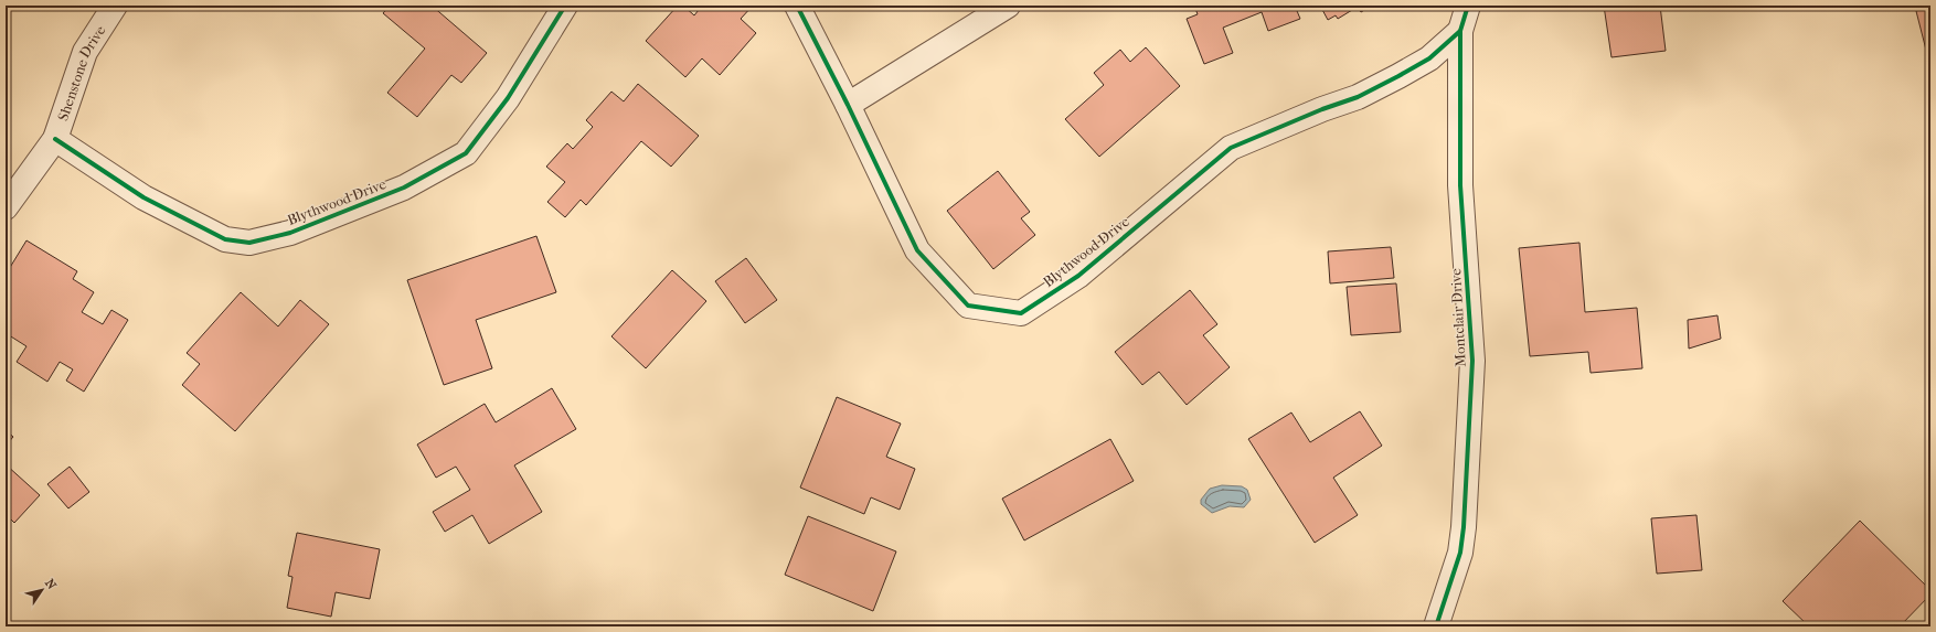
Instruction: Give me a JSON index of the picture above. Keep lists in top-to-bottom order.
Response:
{
  "streets": {
    "street": ["Shenstone Drive", "Blythwood Drive", "Montclair Drive"]
  },
  "crossings": [
    ["Shenstone Drive", "Blythwood Drive"],
    ["Blythwood Drive", "Montclair Drive"]
  ],
  "north": "top right"
}
